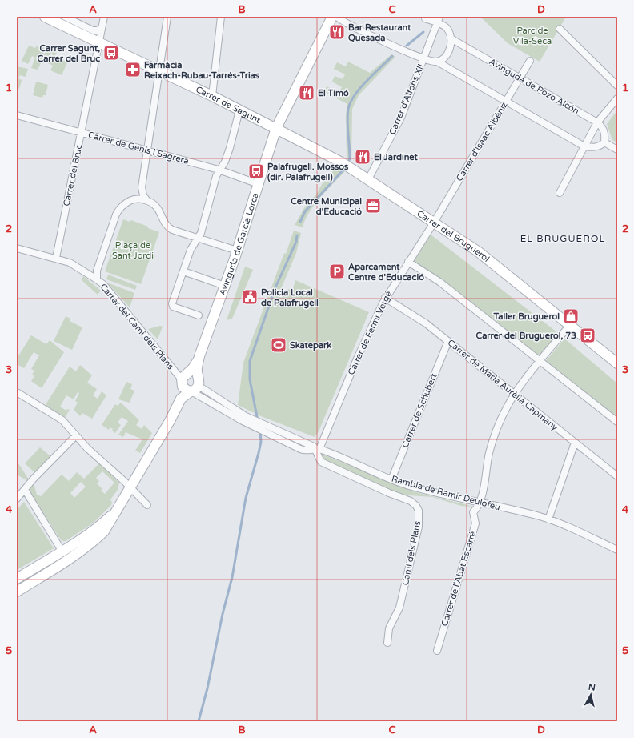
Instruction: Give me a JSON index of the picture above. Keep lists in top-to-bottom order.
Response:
{
  "streets": {
    "street": [
      "Avinguda de Pozo Alcón",
      "Carrer d'Alfons XII",
      "Carrer de Sagunt",
      "Carrer d'Isaac Albéniz",
      "Carrer de Genís i Sagrera",
      "Carrer del Bruc",
      "Carrer del Bruguerol",
      "Avinguda de García Lorca",
      "Carrer del Camí dels Plans",
      "Carrer de Fermí Vergé",
      "Carrer de Maria Aurèlia Capmany",
      "Carrer de Schubert",
      "Rambla de Ramir Deulofeu",
      "Camí dels Plans",
      "Carrer de l'Abat Escarré"
    ]
  },
  "crossings": [
    ["Avinguda de Pozo Alcón", "Carrer d'Isaac Albéniz"],
    ["Carrer d'Alfons XII", "Carrer del Bruguerol"],
    ["Carrer de Sagunt", "Carrer del Bruc"],
    ["Carrer de Sagunt", "Carrer del Bruguerol"],
    ["Carrer de Sagunt", "Avinguda de García Lorca"],
    ["Carrer d'Isaac Albéniz", "Carrer del Bruguerol"],
    ["Carrer d'Isaac Albéniz", "Carrer de Fermí Vergé"],
    ["Carrer de Genís i Sagrera", "Carrer del Bruc"],
    ["Carrer de Genís i Sagrera", "Avinguda de García Lorca"],
    ["Carrer del Bruc", "Carrer del Camí dels Plans"],
    ["Carrer del Bruguerol", "Avinguda de García Lorca"],
    ["Carrer del Bruguerol", "Carrer de Fermí Vergé"],
    ["Avinguda de García Lorca", "Carrer del Camí dels Plans"],
    ["Avinguda de García Lorca", "Rambla de Ramir Deulofeu"],
    ["Carrer del Camí dels Plans", "Rambla de Ramir Deulofeu"],
    ["Carrer de Fermí Vergé", "Carrer de Maria Aurèlia Capmany"],
    ["Carrer de Fermí Vergé", "Rambla de Ramir Deulofeu"],
    ["Carrer de Fermí Vergé", "Camí dels Plans"],
    ["Carrer de Maria Aurèlia Capmany", "Carrer de Schubert"],
    ["Carrer de Schubert", "Rambla de Ramir Deulofeu"],
    ["Rambla de Ramir Deulofeu", "Camí dels Plans"],
    ["Rambla de Ramir Deulofeu", "Carrer de l'Abat Escarré"]
  ],
  "districts": ["EL BRUGUEROL"],
  "parks": ["Parc de Vila-Seca", "Plaça de Sant Jordi"],
  "places": {
    "restaurant": ["Bar Restaurant Quesada", "El Timó", "El Jardinet"],
    "bus stop": ["Carrer Sagunt, Carrer del Bruc", "Palafrugell. Mossos (dir. Palafrugell)", "Carrer del Bruguerol, 73"],
    "pharmacy": ["Farmàcia Reixach-Rubau-Tarrés-Trias"],
    "office": ["Centre Municipal d'Educació"],
    "parking": ["Aparcament Centre d'Educació"],
    "public building": ["Policia Local de Palafrugell"],
    "shop": ["Taller Bruguerol"],
    "sports": ["Skatepark"]
  },
  "north": "top",
  "grid": {
    "columns": [
      "A",
      "B",
      "C",
      "D"
    ],
    "rows": [
      "1",
      "2",
      "3",
      "4",
      "5"
    ]
  }
}
